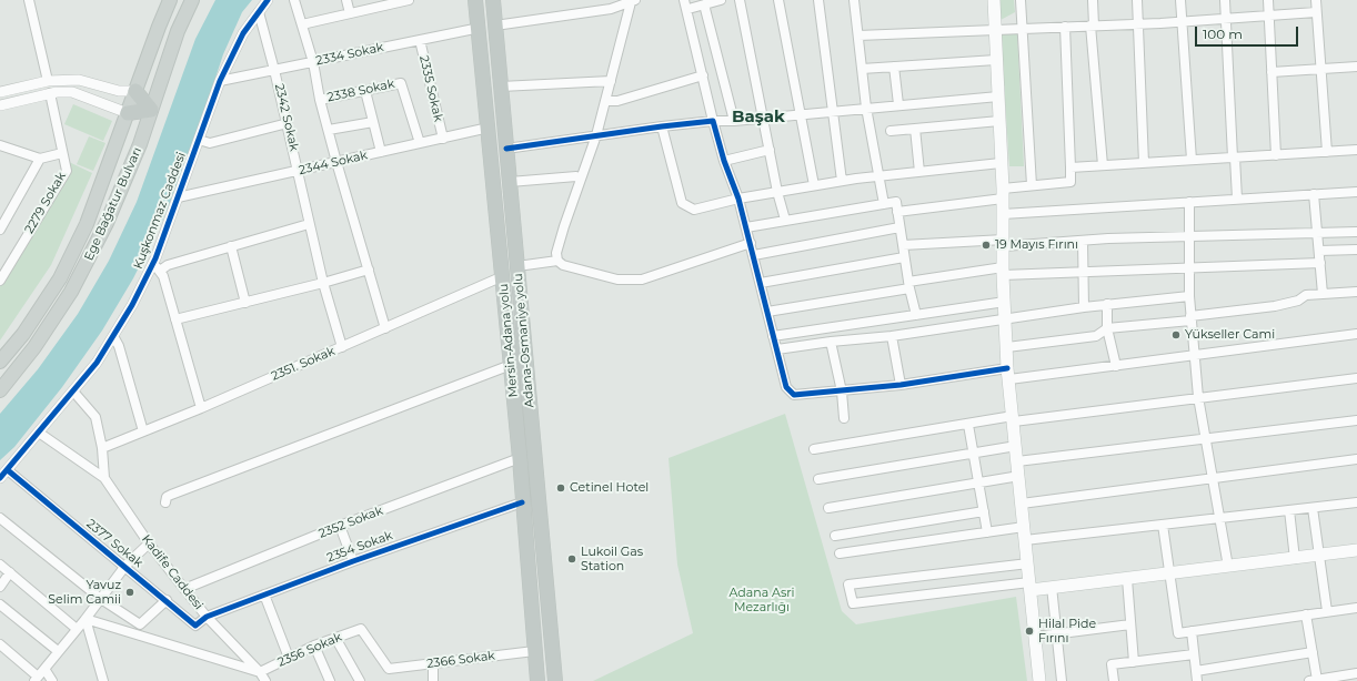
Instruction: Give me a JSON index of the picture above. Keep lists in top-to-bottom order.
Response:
{
  "streets": {
    "highway": ["Mersin-Adana yolu", "Adana-Osmaniye yolu"],
    "main road": ["Ege Bağatur Bulvarı"],
    "street": [
      "2334 Sokak",
      "2335 Sokak",
      "2338 Sokak",
      "2342 Sokak",
      "2344 Sokak",
      "2279 Sokak",
      "Kuşkonmaz Caddesi",
      "2351. Sokak",
      "2352 Sokak",
      "2377 Sokak",
      "2354 Sokak",
      "Kadife Caddesi",
      "2356 Sokak",
      "2366 Sokak"
    ]
  },
  "crossings": [
    ["2334 Sokak", "2335 Sokak"],
    ["2334 Sokak", "2342 Sokak"],
    ["2334 Sokak", "Kuşkonmaz Caddesi"],
    ["2334 Sokak", "Mersin-Adana yolu"],
    ["2335 Sokak", "2344 Sokak"],
    ["2338 Sokak", "2344 Sokak"],
    ["2342 Sokak", "2344 Sokak"],
    ["2342 Sokak", "Kuşkonmaz Caddesi"],
    ["2342 Sokak", "2351. Sokak"],
    ["2344 Sokak", "Kuşkonmaz Caddesi"],
    ["2344 Sokak", "Mersin-Adana yolu"],
    ["Kuşkonmaz Caddesi", "2377 Sokak"],
    ["Kuşkonmaz Caddesi", "Kadife Caddesi"],
    ["Mersin-Adana yolu", "2351. Sokak"],
    ["Mersin-Adana yolu", "2352 Sokak"],
    ["Mersin-Adana yolu", "2354 Sokak"],
    ["Mersin-Adana yolu", "2366 Sokak"],
    ["2351. Sokak", "Kadife Caddesi"],
    ["2352 Sokak", "Kadife Caddesi"],
    ["2377 Sokak", "2354 Sokak"],
    ["2377 Sokak", "Kadife Caddesi"],
    ["2354 Sokak", "Kadife Caddesi"],
    ["Kadife Caddesi", "2356 Sokak"],
    ["2356 Sokak", "2366 Sokak"]
  ],
  "districts": ["Başak"],
  "parks": ["Adana Asri Mezarlığı"],
  "places": [
    "19 Mayıs Fırını",
    "Yükseller Cami",
    "Cetinel Hotel",
    "Lukoil Gas Station",
    "Yavuz Selim Camii",
    "Hilal Pide Fırını"
  ],
  "scale_bar": "100 m"
}
